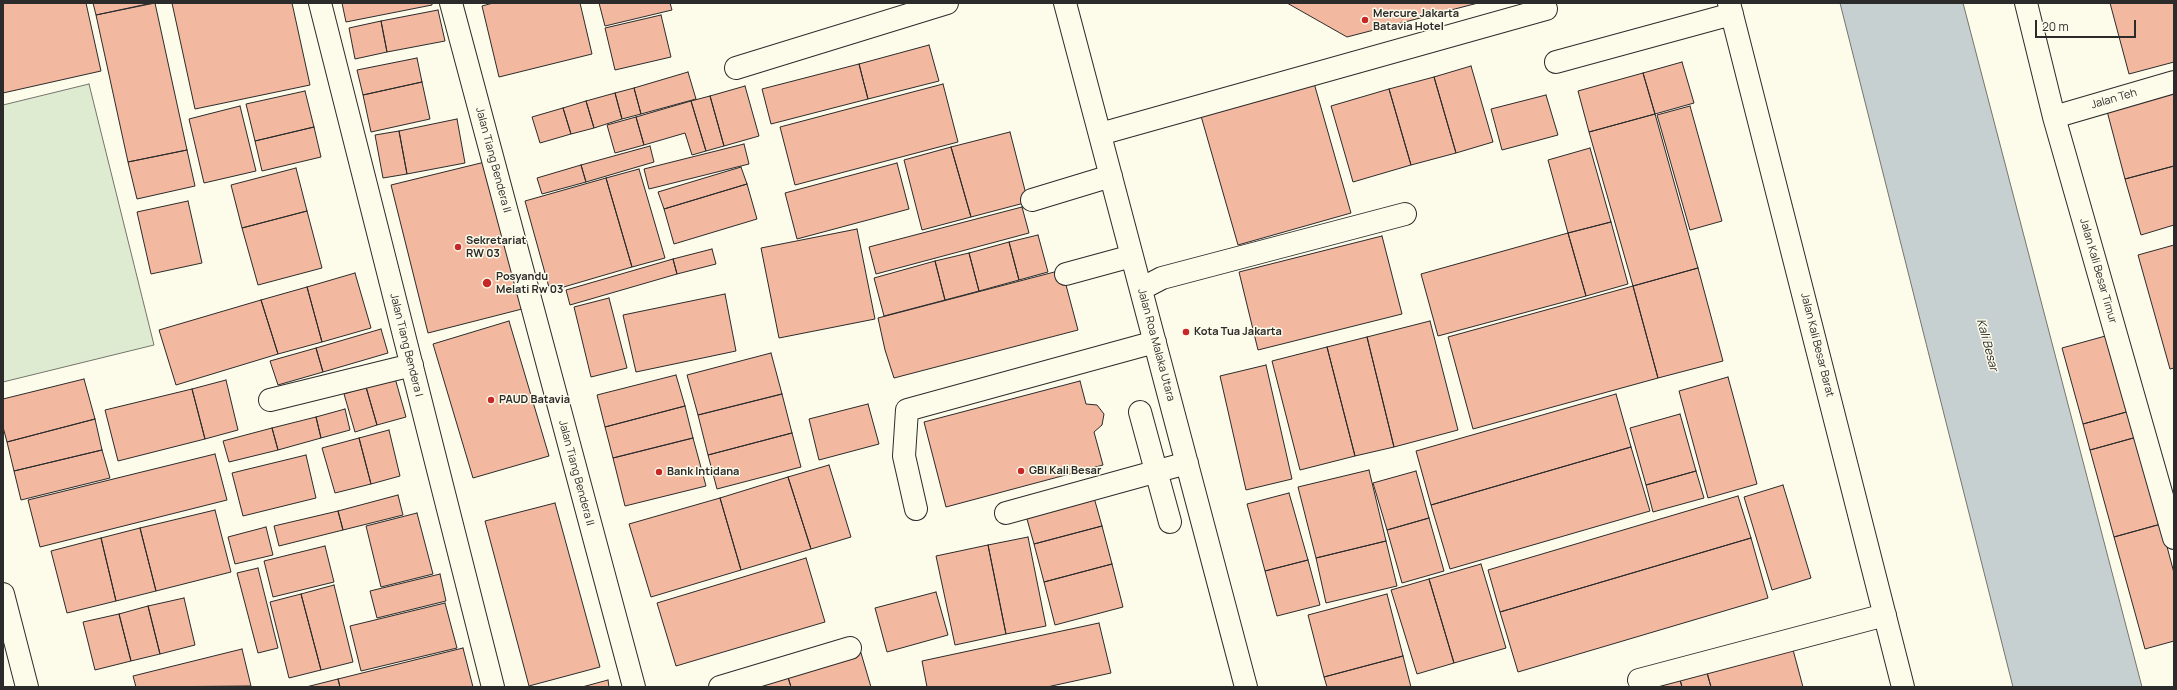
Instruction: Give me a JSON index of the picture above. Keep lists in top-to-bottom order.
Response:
{
  "streets": {
    "street": [
      "Jalan Teh",
      "Jalan Tiang Bendera II",
      "Jalan Kali Besar Timur",
      "Jalan Tiang Bendera I",
      "Jalan Roa Malaka Utara",
      "Jalan Kali Besar Barat"
    ]
  },
  "crossings": [
    ["Jalan Teh", "Jalan Kali Besar Timur"]
  ],
  "water": ["Kali Besar"],
  "places": [
    "Mercure Jakarta Batavia Hotel",
    "Sekretariat RW 03",
    "Posyandu Melati Rw 03",
    "Kota Tua Jakarta",
    "PAUD Batavia",
    "GBI Kali Besar",
    "Bank Intidana"
  ],
  "scale_bar": "20 m"
}
